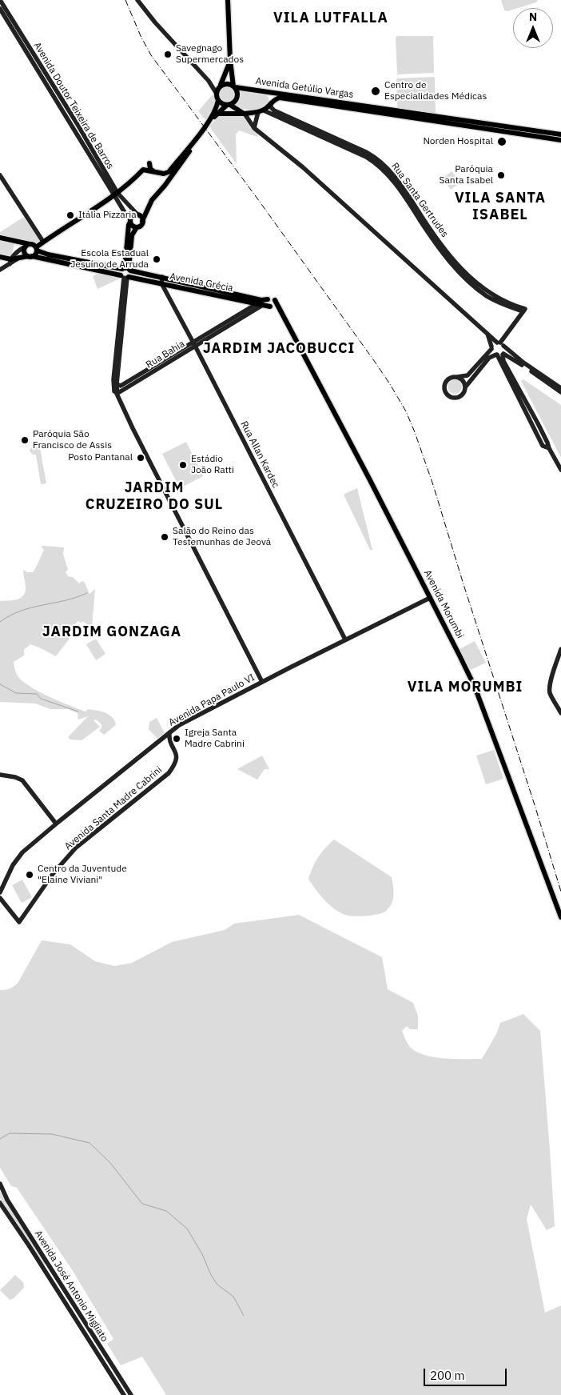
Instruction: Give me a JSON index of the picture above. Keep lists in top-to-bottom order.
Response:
{
  "streets": {
    "main road": ["Avenida Getúlio Vargas", "Avenida Grécia", "Avenida Morumbi"],
    "street": [
      "Avenida Doutor Teixeira de Barros",
      "Rua Santa Gertrudes",
      "Rua Bahia",
      "Rua Allan Kardec",
      "Avenida Papa Paulo VI",
      "Avenida Santa Madre Cabrini",
      "Avenida José Antonio Migliato"
    ]
  },
  "crossings": [
    ["Avenida Getúlio Vargas", "Rua Santa Gertrudes"],
    ["Avenida Grécia", "Rua Bahia"],
    ["Avenida Grécia", "Rua Allan Kardec"],
    ["Avenida Grécia", "Avenida Morumbi"],
    ["Rua Bahia", "Rua Allan Kardec"],
    ["Rua Allan Kardec", "Avenida Papa Paulo VI"],
    ["Avenida Morumbi", "Avenida Papa Paulo VI"]
  ],
  "districts": [
    "VILA LUTFALLA",
    "VILA SANTA ISABEL",
    "JARDIM JACOBUCCI",
    "JARDIM CRUZEIRO DO SUL",
    "JARDIM GONZAGA",
    "VILA MORUMBI"
  ],
  "places": [
    "Savegnago Supermercados",
    "Centro de Especialidades Médicas",
    "Norden Hospital",
    "Paróquia Santa Isabel",
    "Itália Pizzaria",
    "Escola Estadual Jesuíno de Arruda",
    "Paróquia São Francisco de Assis",
    "Posto Pantanal",
    "Estádio João Ratti",
    "Salão do Reino das Testemunhas de Jeová",
    "Igreja Santa Madre Cabrini",
    "Centro da Juventude \"Elaine Viviani\""
  ],
  "scale_bar": "200 m",
  "north": "top"
}
